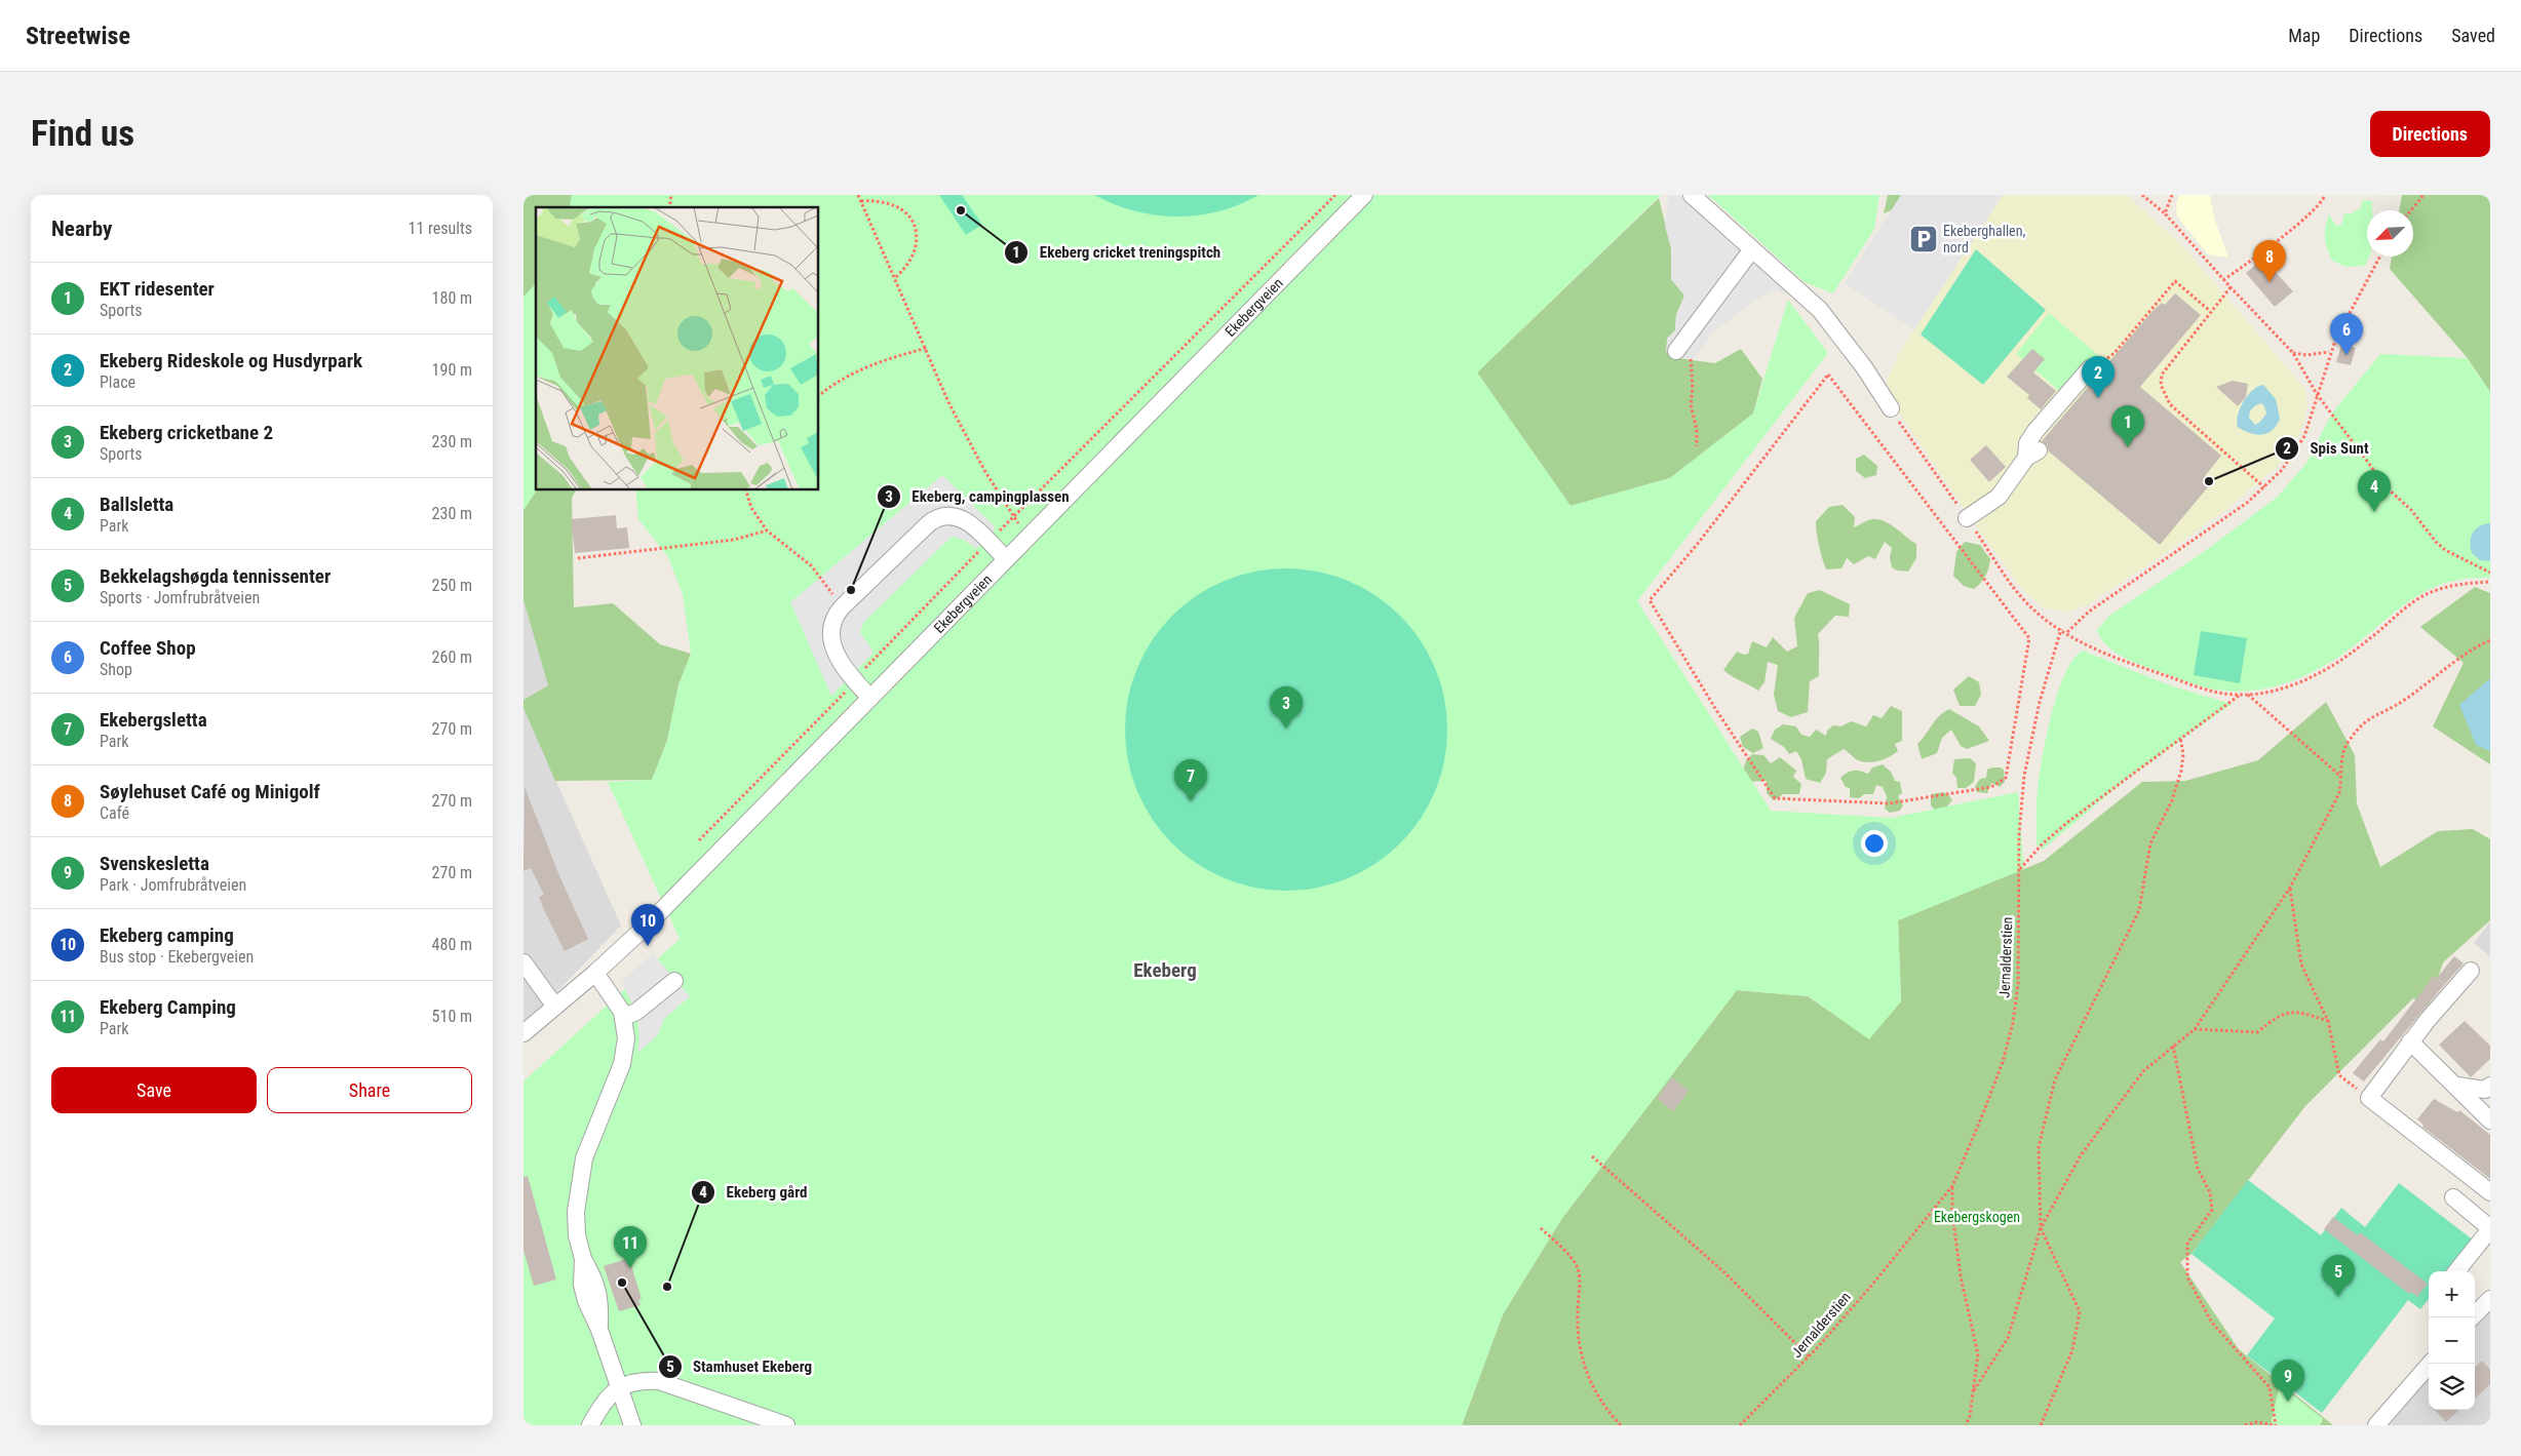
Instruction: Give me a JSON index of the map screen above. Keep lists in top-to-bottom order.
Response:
{
  "streets": {
    "street": ["Ekebergveien"],
    "path": ["Jernalderstien"]
  },
  "districts": ["Ekeberg"],
  "parks": ["Ekebergskogen"],
  "places": {
    "other": [
      "Ekeberg cricket treningspitch",
      "Spis Sunt",
      "Ekeberg, campingplassen",
      "Stamhuset Ekeberg",
      "Ekeberg gård"
    ],
    "parking": ["Ekeberghallen, nord"]
  },
  "north": "bottom left",
  "page": {
    "header": "Streetwise",
    "nav": ["Map", "Directions", "Saved"],
    "buttons": [
      "Directions",
      ["Save", "Share"]
    ],
    "title": "Find us",
    "heading": ["Nearby", "11 results"],
    "pins": [
      "8",
      "6",
      "2",
      "1",
      "4",
      "3",
      "7",
      "10",
      "11",
      "5",
      "9"
    ],
    "list": [
      {
        "mark": "1",
        "name": "EKT ridesenter",
        "note": "Sports",
        "value": "180 m"
      },
      {
        "mark": "2",
        "name": "Ekeberg Rideskole og Husdyrpark",
        "note": "Place",
        "value": "190 m"
      },
      {
        "mark": "3",
        "name": "Ekeberg cricketbane 2",
        "note": "Sports",
        "value": "230 m"
      },
      {
        "mark": "4",
        "name": "Ballsletta",
        "note": "Park",
        "value": "230 m"
      },
      {
        "mark": "5",
        "name": "Bekkelagshøgda tennissenter",
        "note": "Sports · Jomfrubråtveien",
        "value": "250 m"
      },
      {
        "mark": "6",
        "name": "Coffee Shop",
        "note": "Shop",
        "value": "260 m"
      },
      {
        "mark": "7",
        "name": "Ekebergsletta",
        "note": "Park",
        "value": "270 m"
      },
      {
        "mark": "8",
        "name": "Søylehuset Café og Minigolf",
        "note": "Café",
        "value": "270 m"
      },
      {
        "mark": "9",
        "name": "Svenskesletta",
        "note": "Park · Jomfrubråtveien",
        "value": "270 m"
      },
      {
        "mark": "10",
        "name": "Ekeberg camping",
        "note": "Bus stop · Ekebergveien",
        "value": "480 m"
      },
      {
        "mark": "11",
        "name": "Ekeberg Camping",
        "note": "Park",
        "value": "510 m"
      }
    ],
    "map_buttons": ["+", "−"]
  }
}
